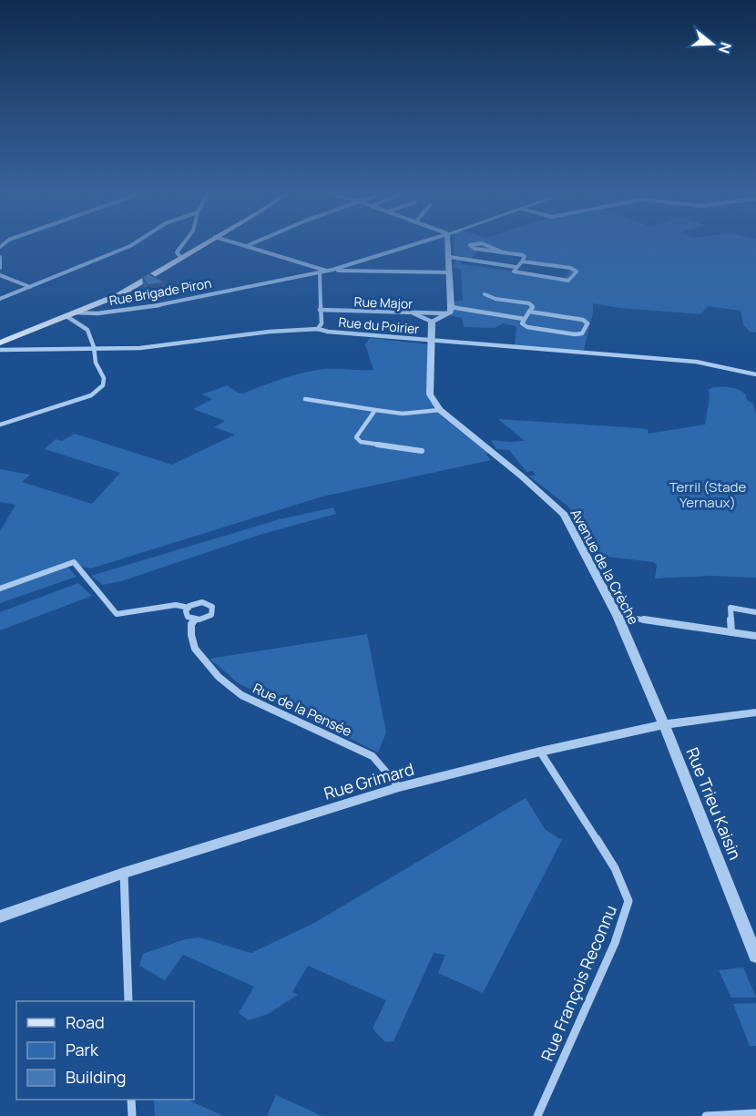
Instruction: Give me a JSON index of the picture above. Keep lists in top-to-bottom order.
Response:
{
  "streets": {
    "street": [
      "Rue Brigade Piron",
      "Rue Major",
      "Rue du Poirier",
      "Avenue de la Crèche",
      "Rue de la Pensée",
      "Rue Grimard",
      "Rue Trieu Kaisin",
      "Rue François Reconnu"
    ]
  },
  "crossings": [
    ["Rue du Poirier", "Avenue de la Crèche"],
    ["Avenue de la Crèche", "Rue Grimard"],
    ["Avenue de la Crèche", "Rue Trieu Kaisin"],
    ["Rue de la Pensée", "Rue Grimard"],
    ["Rue Grimard", "Rue Trieu Kaisin"],
    ["Rue Grimard", "Rue François Reconnu"]
  ],
  "parks": ["Terril (Stade Yernaux)"],
  "legend": ["Road", "Park", "Building"],
  "north": "right"
}
